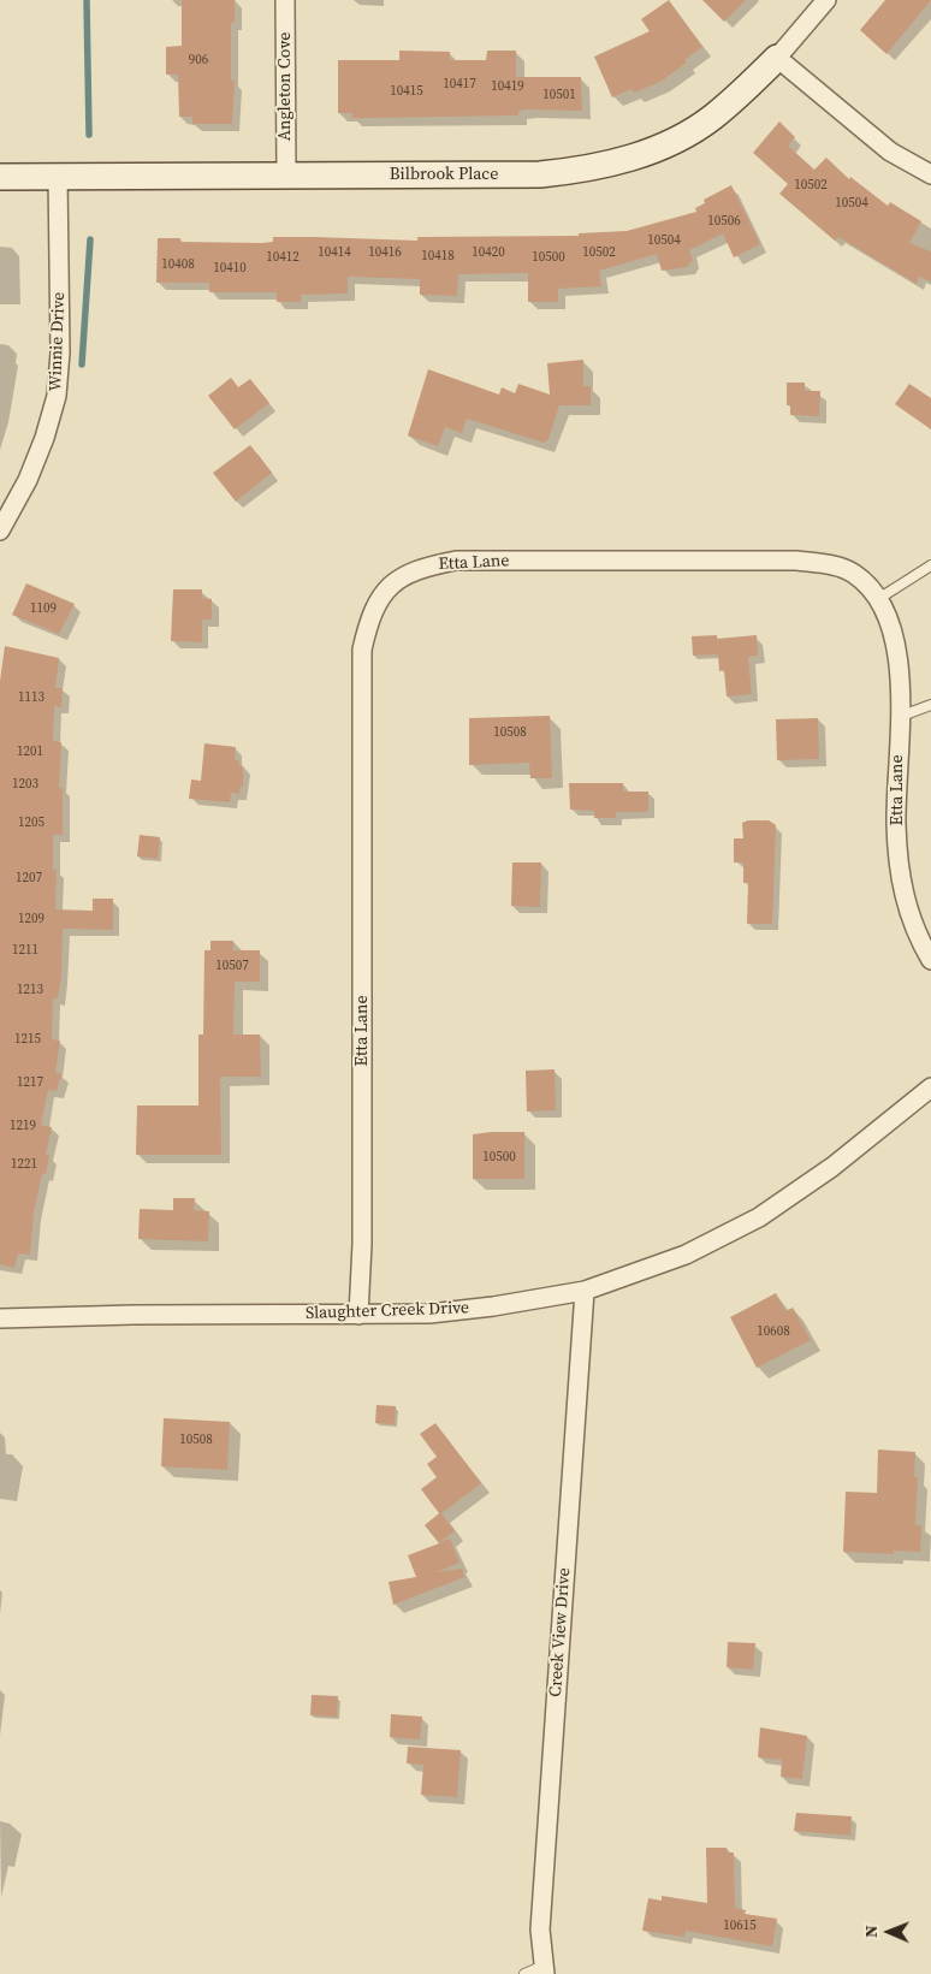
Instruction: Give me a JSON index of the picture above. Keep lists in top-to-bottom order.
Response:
{
  "streets": {
    "street": [
      "Angleton Cove",
      "Bilbrook Place",
      "Winnie Drive",
      "Etta Lane",
      "Slaughter Creek Drive",
      "Creek View Drive"
    ]
  },
  "crossings": [
    ["Angleton Cove", "Bilbrook Place"],
    ["Bilbrook Place", "Winnie Drive"],
    ["Etta Lane", "Slaughter Creek Drive"],
    ["Slaughter Creek Drive", "Creek View Drive"]
  ],
  "house_numbers": [
    "906",
    "10417",
    "10419",
    "10415",
    "10501",
    "10502",
    "10504",
    "10506",
    "10504",
    "10414",
    "10416",
    "10420",
    "10502",
    "10418",
    "10412",
    "10500",
    "10408",
    "10410",
    "1109",
    "1113",
    "10508",
    "1201",
    "1203",
    "1205",
    "1207",
    "1209",
    "1211",
    "10507",
    "1213",
    "1215",
    "1217",
    "1219",
    "10500",
    "1221",
    "10608",
    "10508",
    "10615"
  ],
  "north": "left"
}
